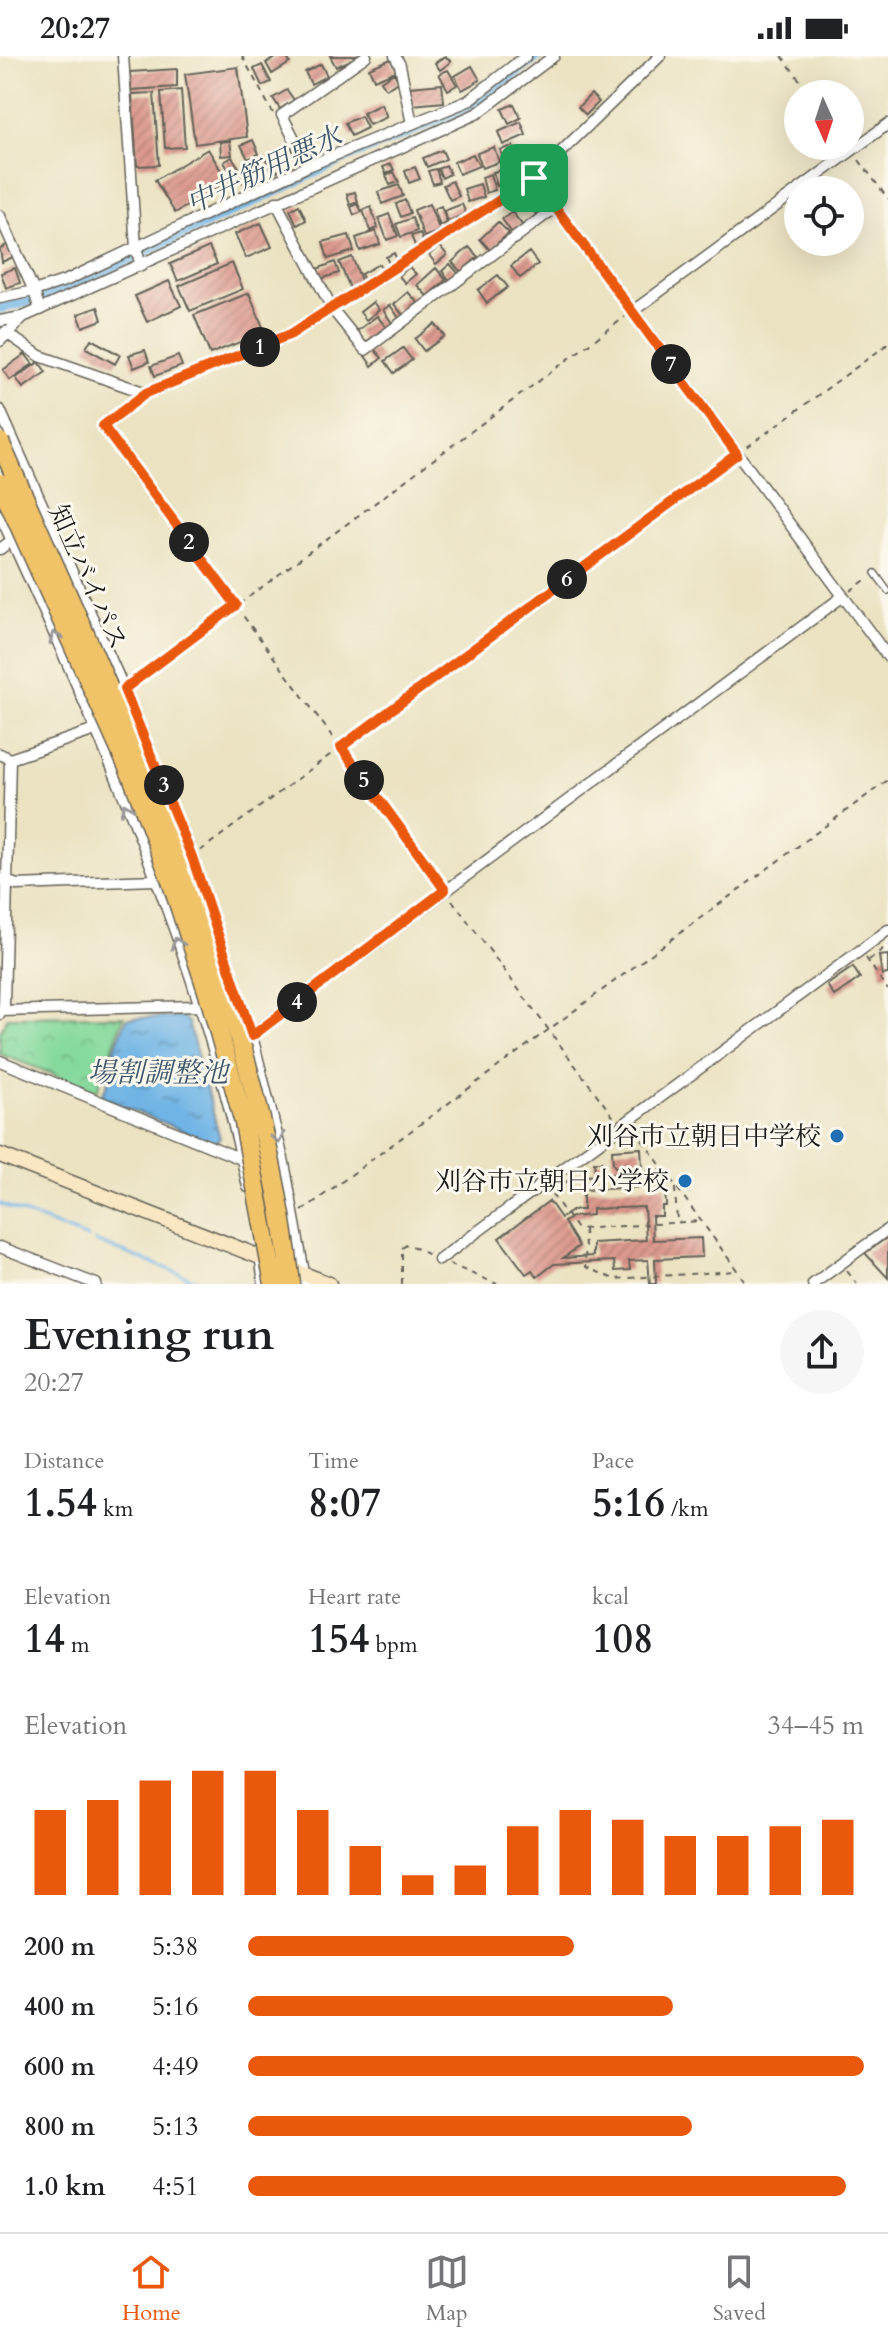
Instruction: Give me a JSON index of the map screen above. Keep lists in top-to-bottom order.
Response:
{
  "streets": {
    "highway": ["知立バイパス"]
  },
  "water": ["中井筋用悪水", "場割調整池"],
  "places": ["刈谷市立朝日中学校", "刈谷市立朝日小学校"],
  "north": "bottom",
  "page": {
    "status": "20:27",
    "pins": [
      "1",
      "7",
      "2",
      "6",
      "5",
      "3",
      "4"
    ],
    "heading": ["Evening run", "20:27"],
    "stats": [
      ["Distance", "1.54 km"],
      ["Time", "8:07"],
      ["Pace", "5:16 /km"],
      ["Elevation", "14 m"],
      ["Heart rate", "154 bpm"],
      ["kcal", "108"]
    ],
    "chart": ["Elevation", "34–45 m"],
    "list": [
      {
        "name": "200 m",
        "note": "5:38"
      },
      {
        "name": "400 m",
        "note": "5:16"
      },
      {
        "name": "600 m",
        "note": "4:49"
      },
      {
        "name": "800 m",
        "note": "5:13"
      },
      {
        "name": "1.0 km",
        "note": "4:51"
      }
    ],
    "tabs": ["Home", "Map", "Saved"]
  }
}
